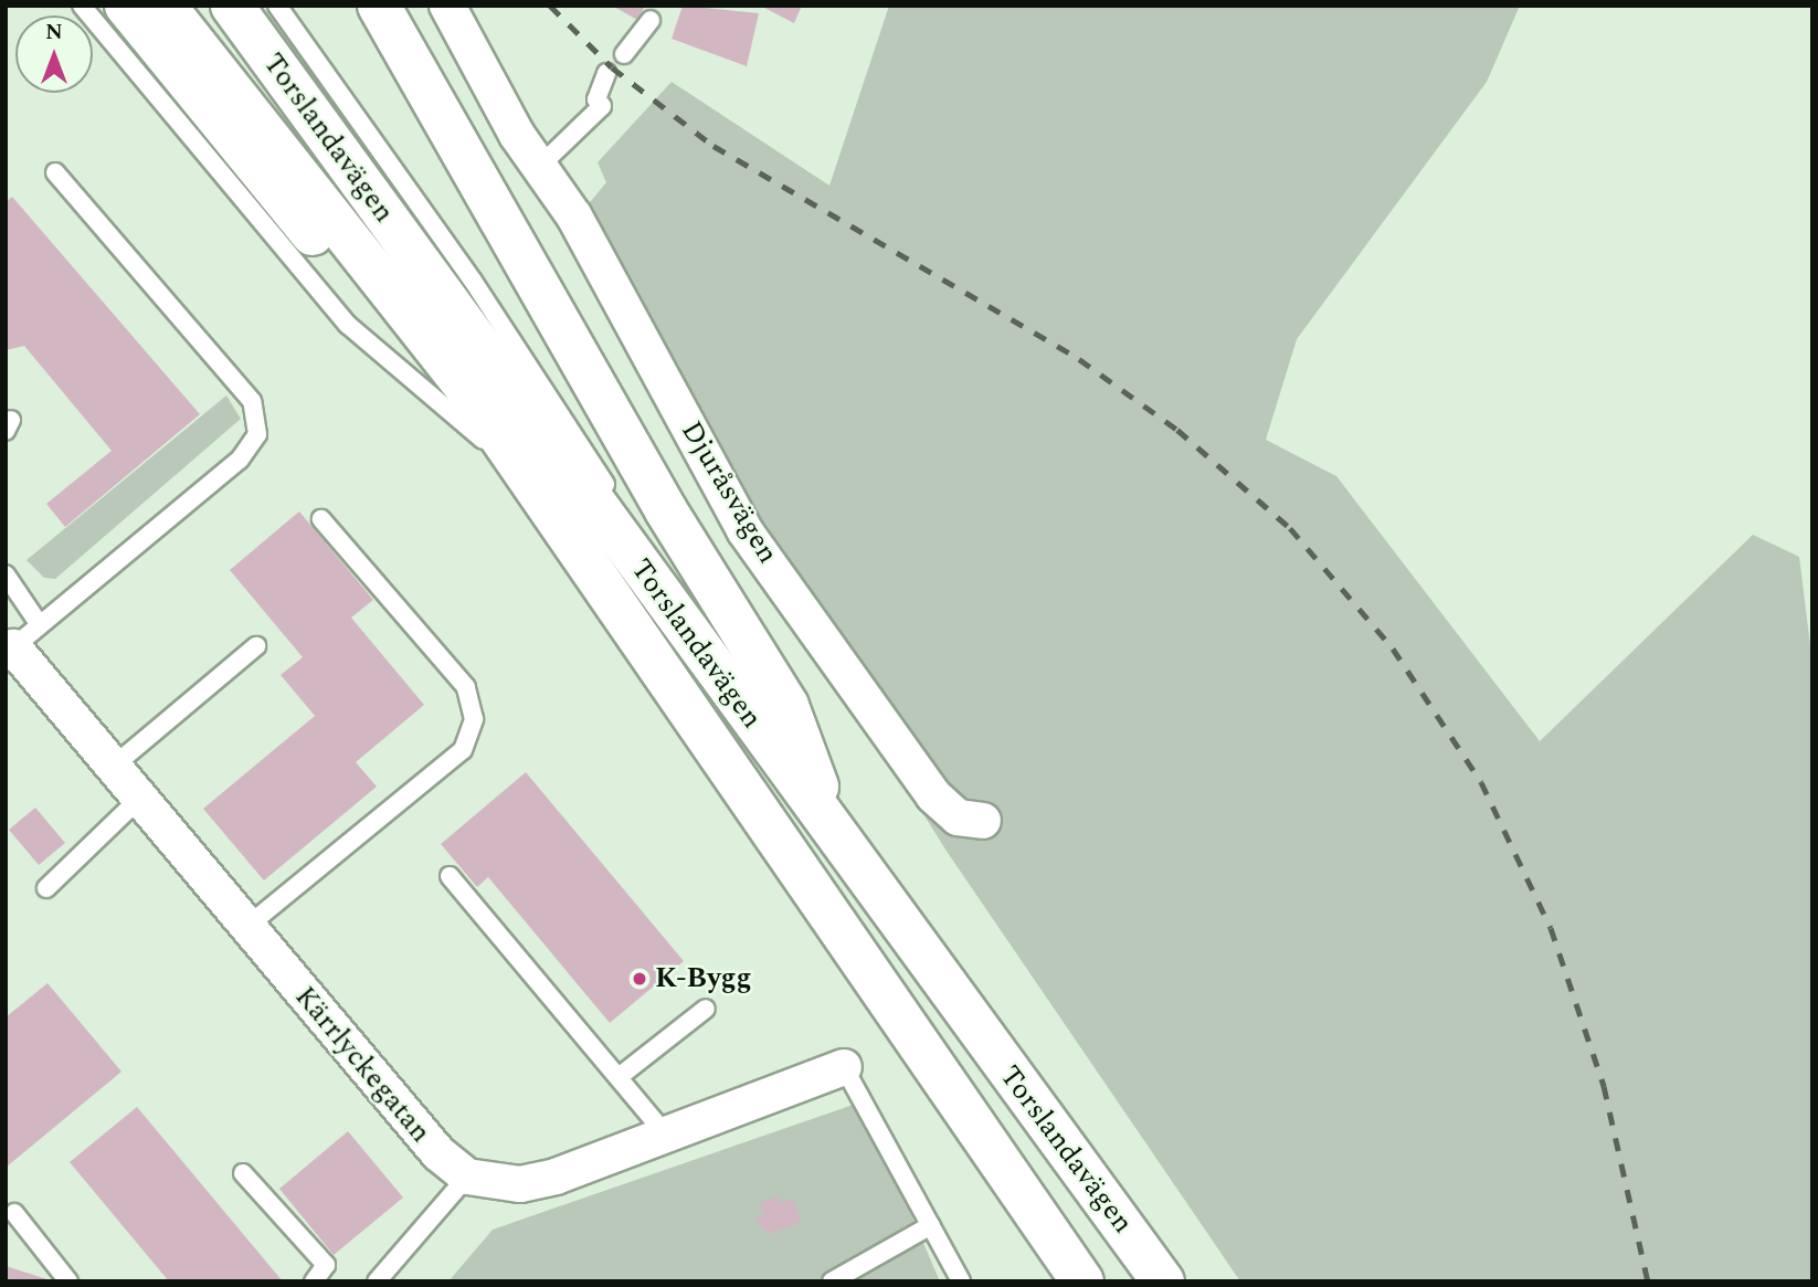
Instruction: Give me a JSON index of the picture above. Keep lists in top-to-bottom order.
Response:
{
  "streets": {
    "main road": ["Torslandavägen"],
    "street": ["Djuråsvägen", "Kärrlyckegatan"]
  },
  "places": ["K-Bygg"],
  "north": "top"
}
